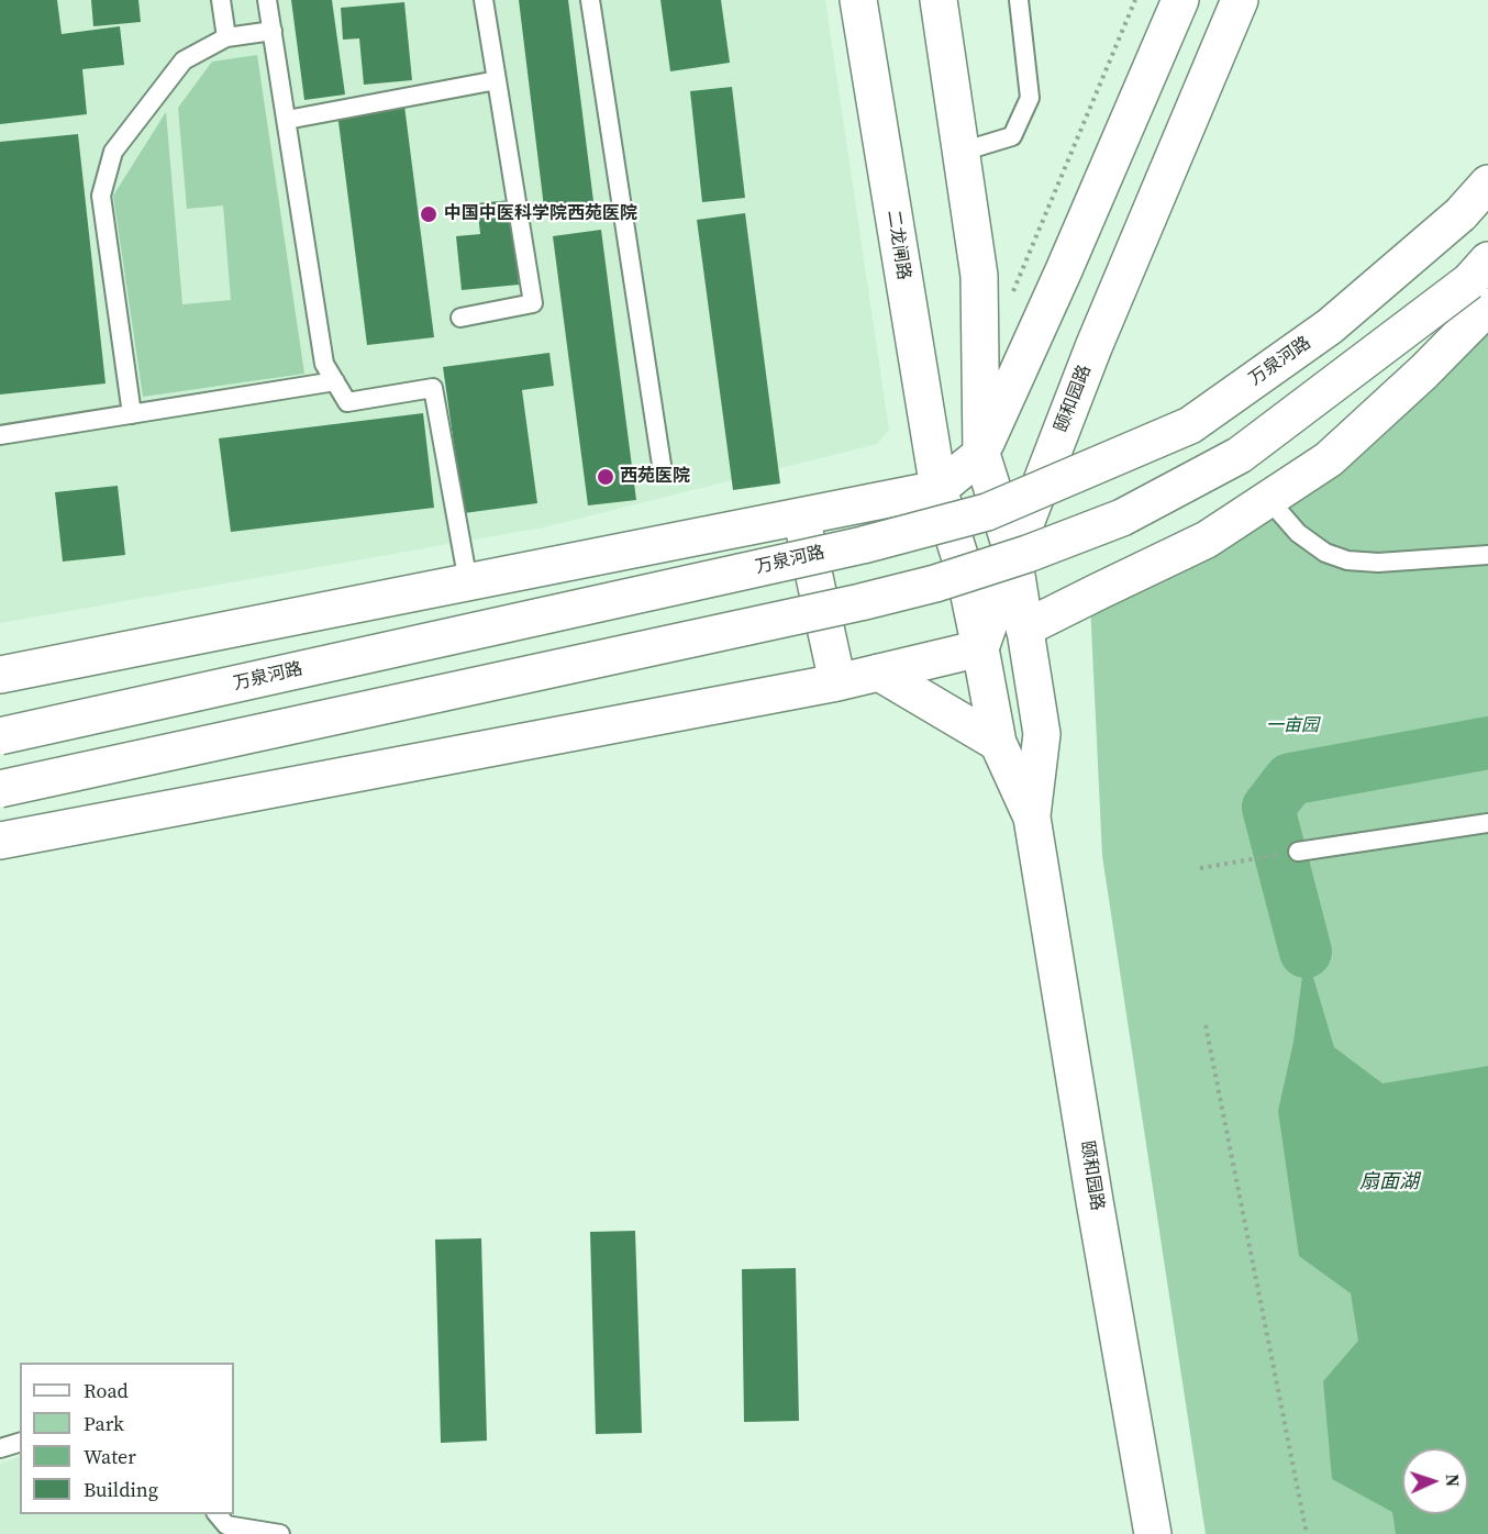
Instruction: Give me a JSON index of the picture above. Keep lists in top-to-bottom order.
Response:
{
  "streets": {
    "main road": ["二龙闸路", "万泉河路", "颐和园路"]
  },
  "crossings": [
    ["二龙闸路", "颐和园路"]
  ],
  "water": ["扇面湖"],
  "parks": ["一亩园"],
  "places": ["中国中医科学院西苑医院", "西苑医院"],
  "legend": [
    "Road",
    "Park",
    "Water",
    "Building"
  ],
  "north": "right"
}
